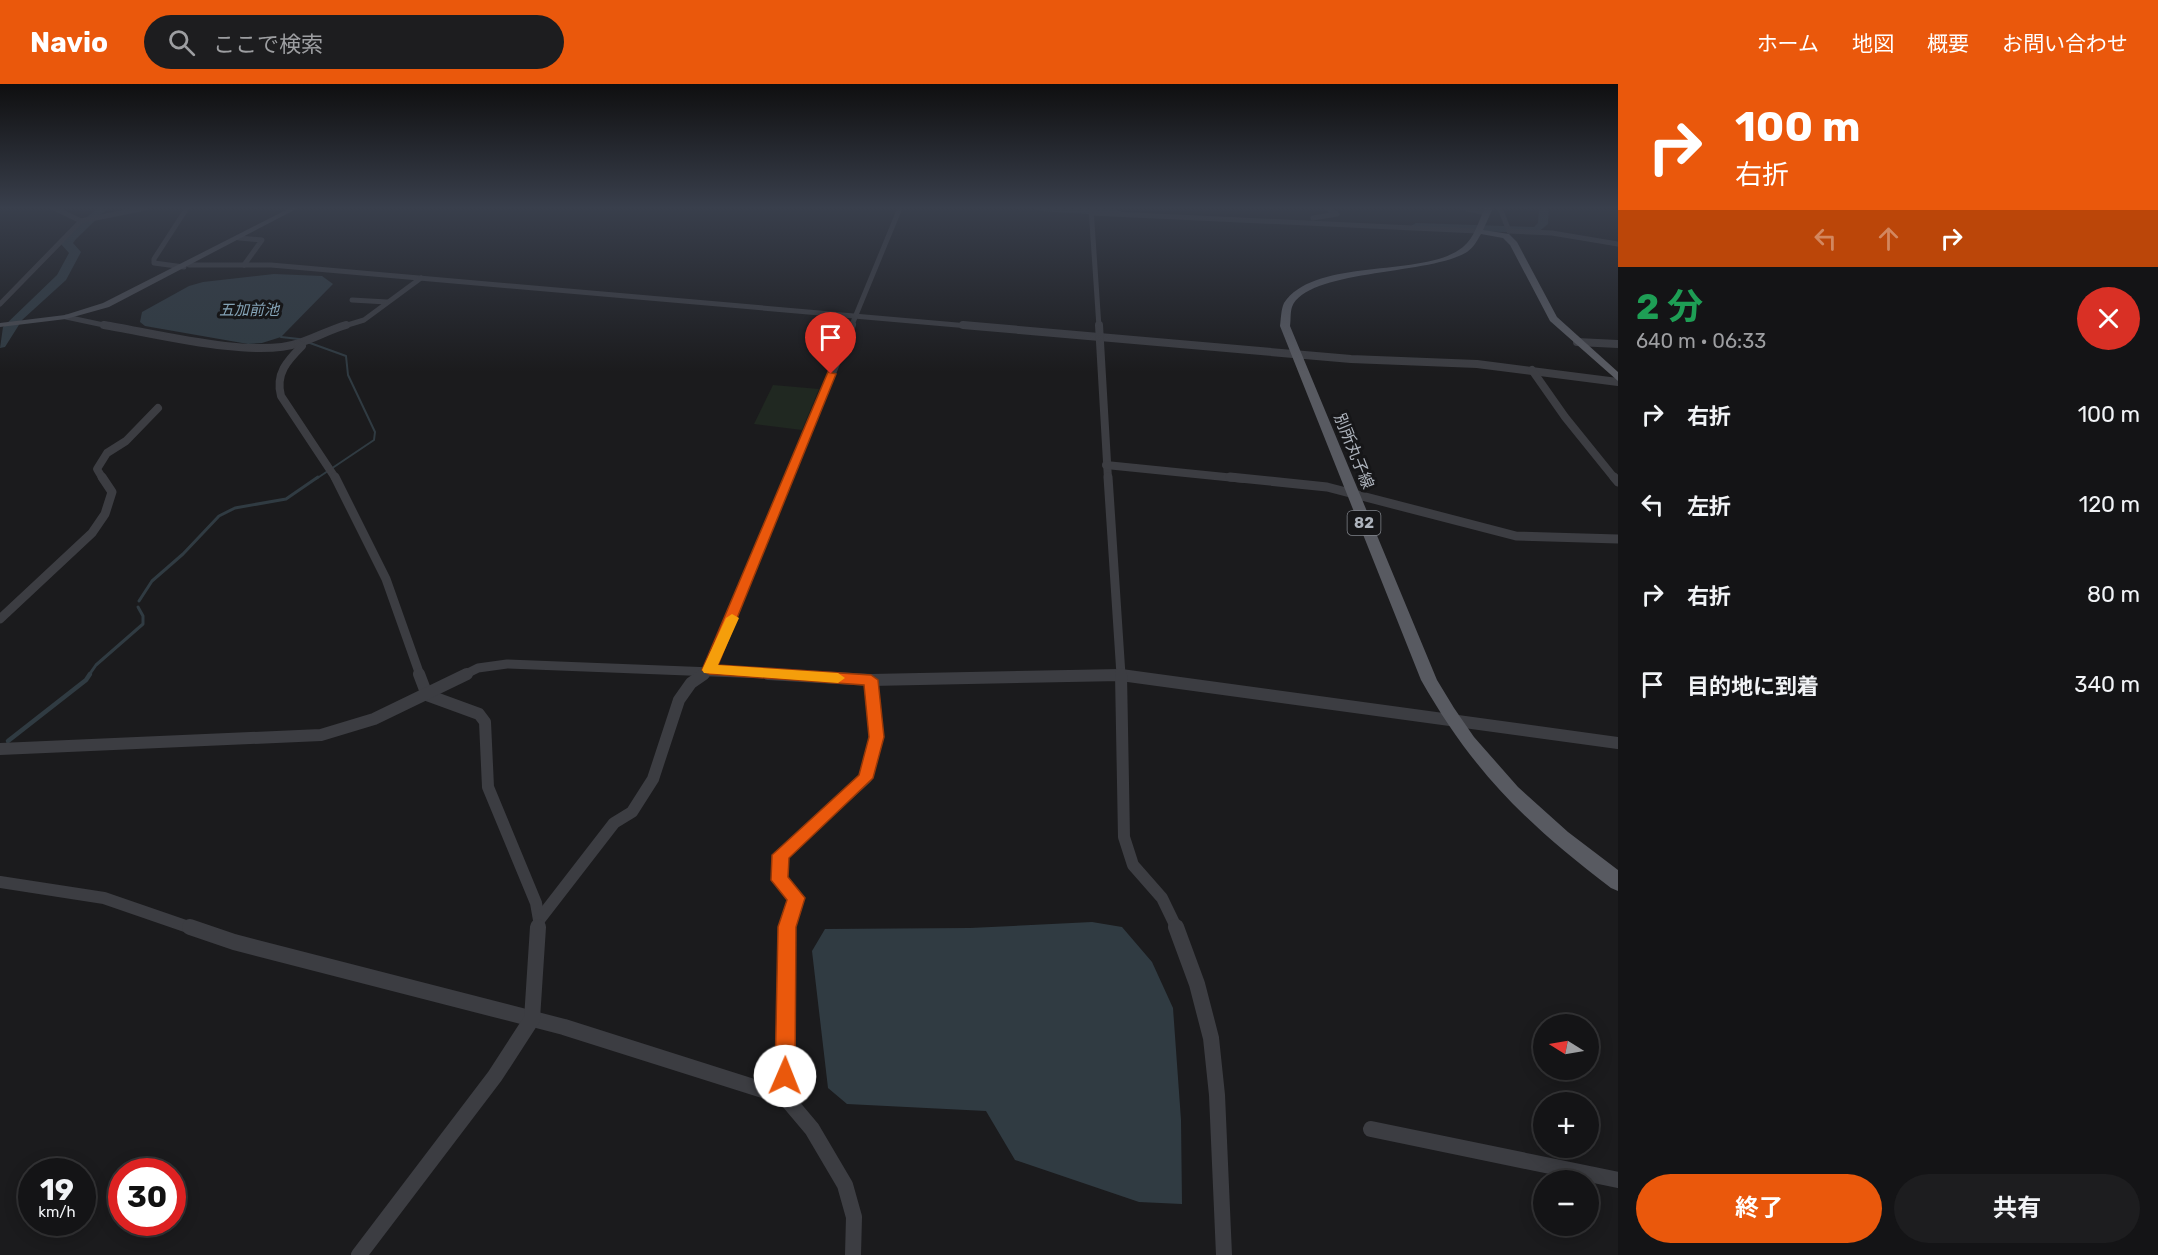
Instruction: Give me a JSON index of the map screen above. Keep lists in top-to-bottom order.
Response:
{
  "streets": {
    "main road": ["別所丸子線", "82"]
  },
  "water": ["五加前池"],
  "north": "left",
  "page": {
    "header": "Navio",
    "search": "ここで検索",
    "nav": [
      "ホーム",
      "地図",
      "概要",
      "お問い合わせ"
    ],
    "turn": ["100 m", "右折"],
    "heading": ["2 分", "640 m · 06:33"],
    "list": [
      {
        "name": "右折",
        "value": "100 m"
      },
      {
        "name": "左折",
        "value": "120 m"
      },
      {
        "name": "右折",
        "value": "80 m"
      },
      {
        "name": "目的地に到着",
        "value": "340 m"
      }
    ],
    "map_buttons": ["+", "−"],
    "speed": "19 km/h",
    "limit": "30",
    "buttons": ["終了", "共有"]
  }
}
